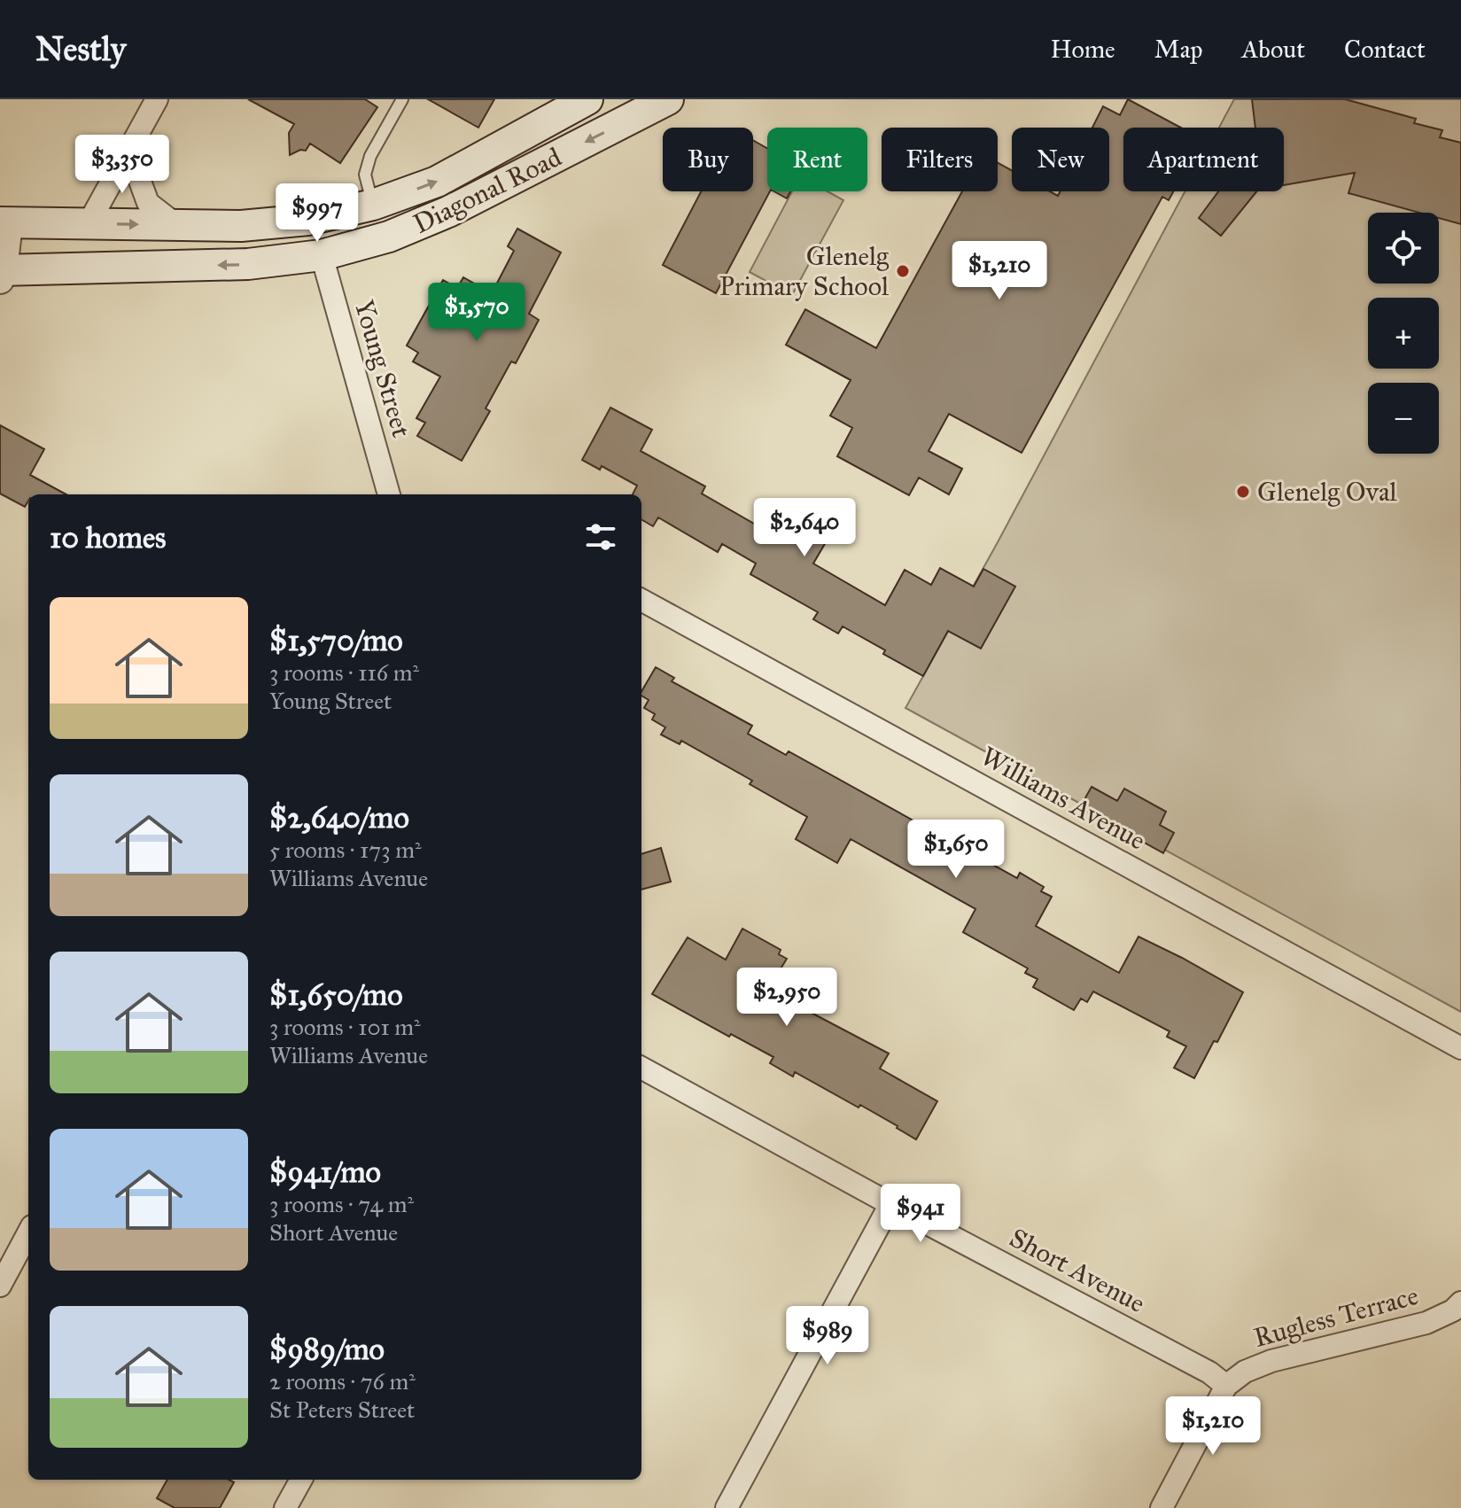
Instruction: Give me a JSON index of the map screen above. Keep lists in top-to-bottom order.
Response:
{
  "streets": {
    "main road": ["Diagonal Road"],
    "street": [
      "Young Street",
      "Williams Avenue",
      "Short Avenue",
      "Rugless Terrace"
    ]
  },
  "crossings": [
    ["Diagonal Road", "Young Street"],
    ["Short Avenue", "Rugless Terrace"]
  ],
  "places": ["Glenelg Primary School", "Glenelg Oval"],
  "page": {
    "header": "Nestly",
    "nav": [
      "Home",
      "Map",
      "About",
      "Contact"
    ],
    "chip": [
      "Buy",
      "Rent",
      "Filters",
      "New",
      "Apartment"
    ],
    "price": [
      "$3,350",
      "$997",
      "$1,210",
      "$1,570",
      "$2,640",
      "$1,650",
      "$2,950",
      "$941",
      "$989",
      "$1,210"
    ],
    "map_buttons": ["+", "−"],
    "heading": "10 homes",
    "list": [
      {
        "name": "$1,570/mo",
        "note": "3 rooms · 116 m² · Young Street"
      },
      {
        "name": "$2,640/mo",
        "note": "5 rooms · 173 m² · Williams Avenue"
      },
      {
        "name": "$1,650/mo",
        "note": "3 rooms · 101 m² · Williams Avenue"
      },
      {
        "name": "$941/mo",
        "note": "3 rooms · 74 m² · Short Avenue"
      },
      {
        "name": "$989/mo",
        "note": "2 rooms · 76 m² · St Peters Street"
      }
    ]
  }
}
